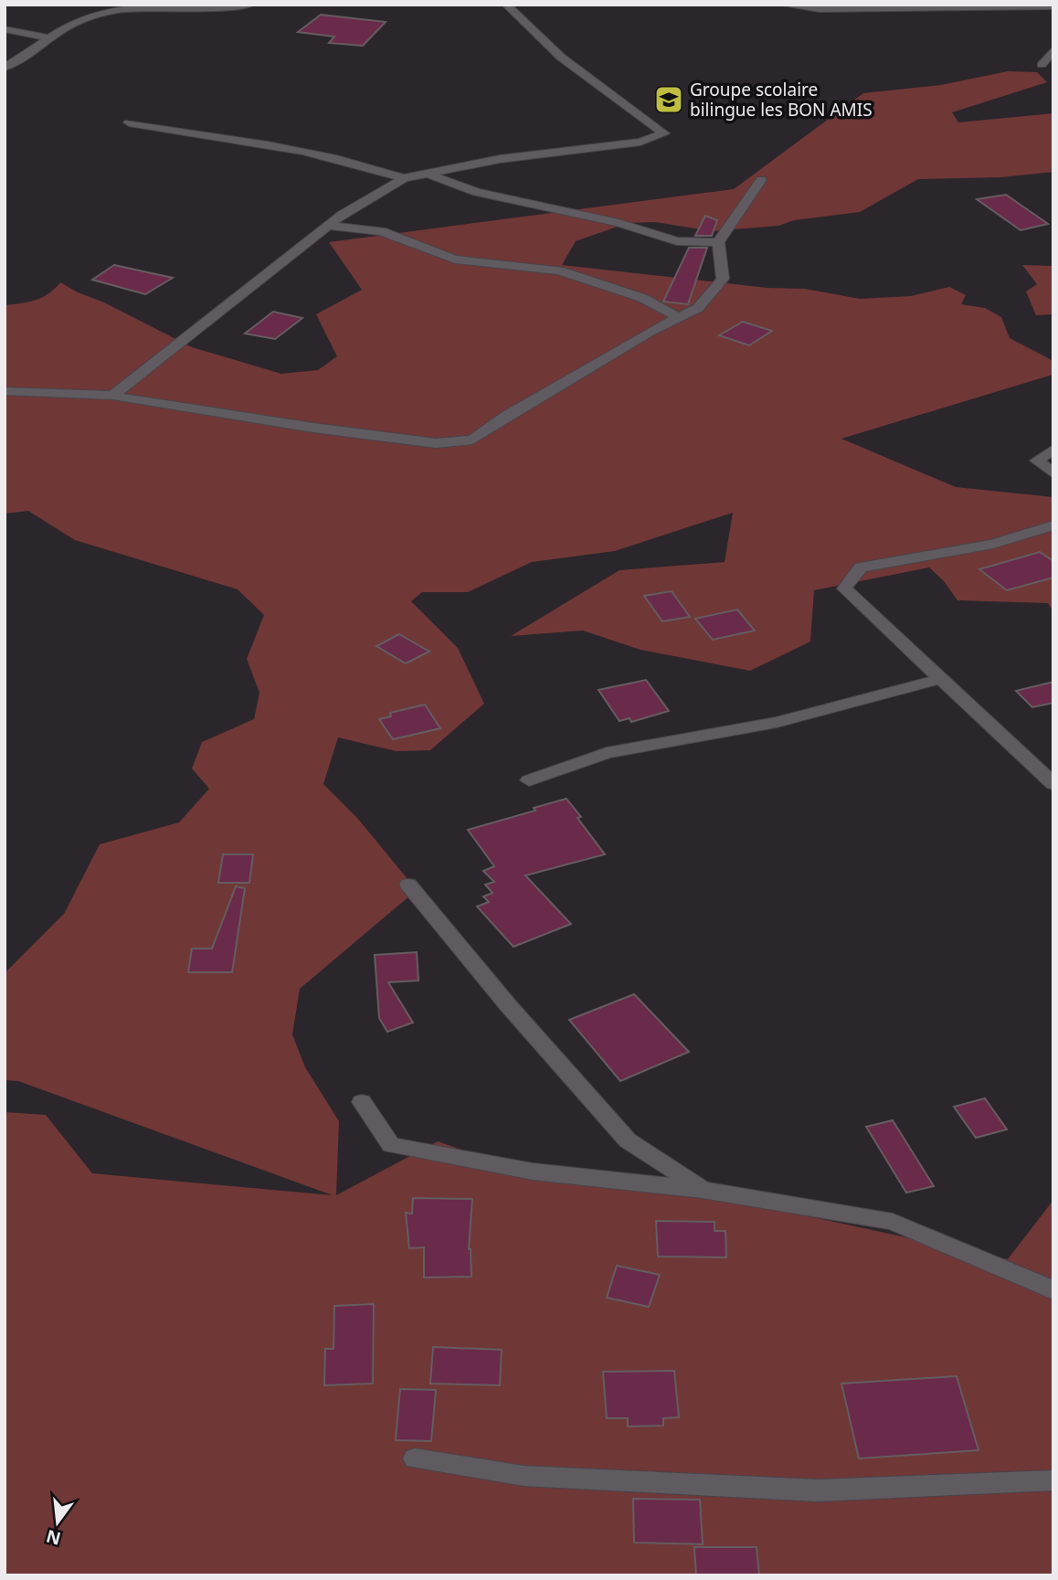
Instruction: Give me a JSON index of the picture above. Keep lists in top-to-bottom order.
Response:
{
  "places": {
    "school or university": ["Groupe scolaire bilingue les BON AMIS"]
  },
  "north": "bottom"
}
